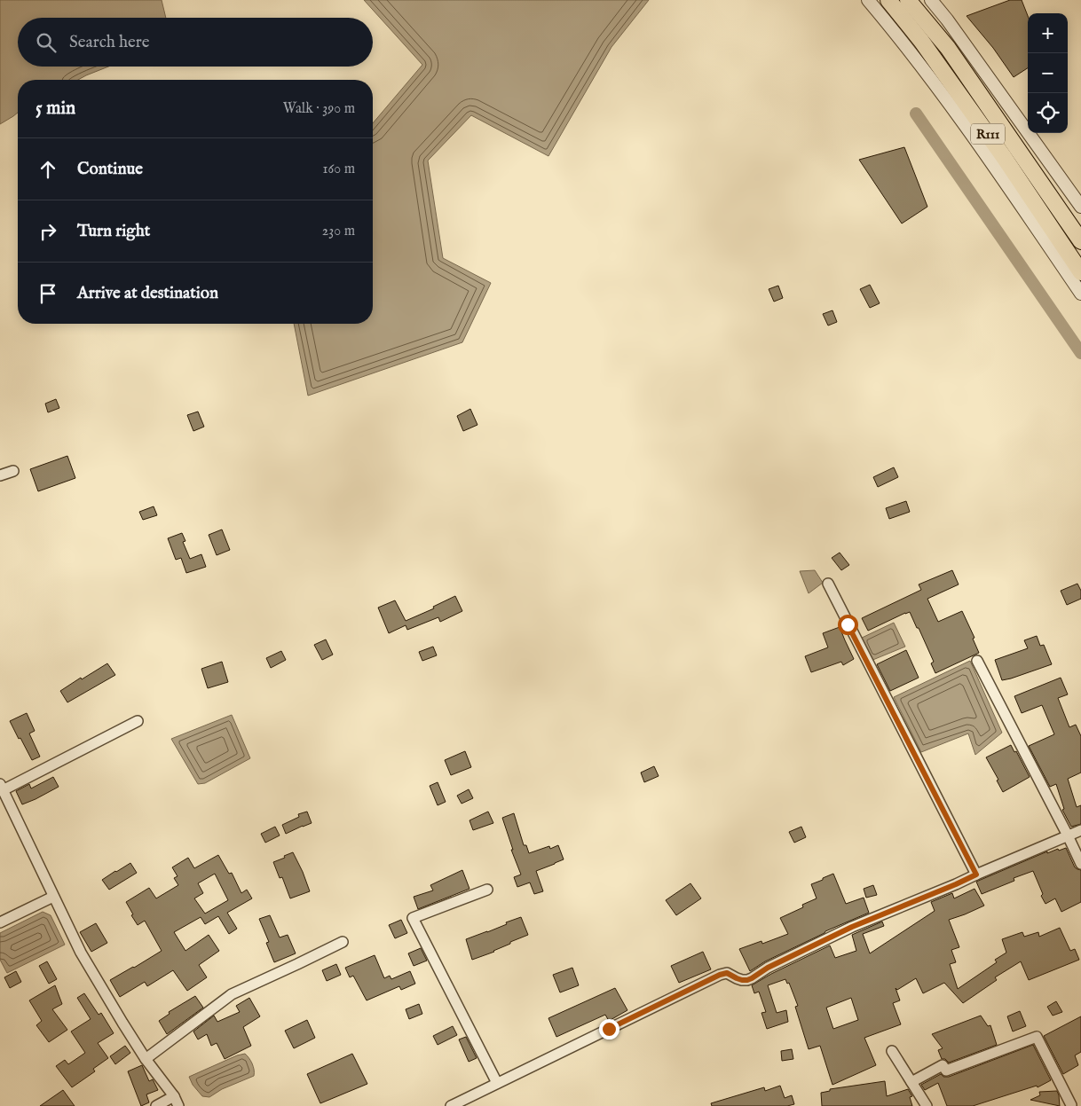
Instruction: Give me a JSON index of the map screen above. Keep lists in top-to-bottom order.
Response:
{
  "streets": {
    "main road": ["R111"]
  },
  "page": {
    "map_buttons": ["+", "−"],
    "search": "Search here",
    "heading": ["5 min", "Walk · 390 m"],
    "list": [
      ["Continue", "160 m"],
      ["Turn right", "230 m"],
      "Arrive at destination"
    ]
  }
}
